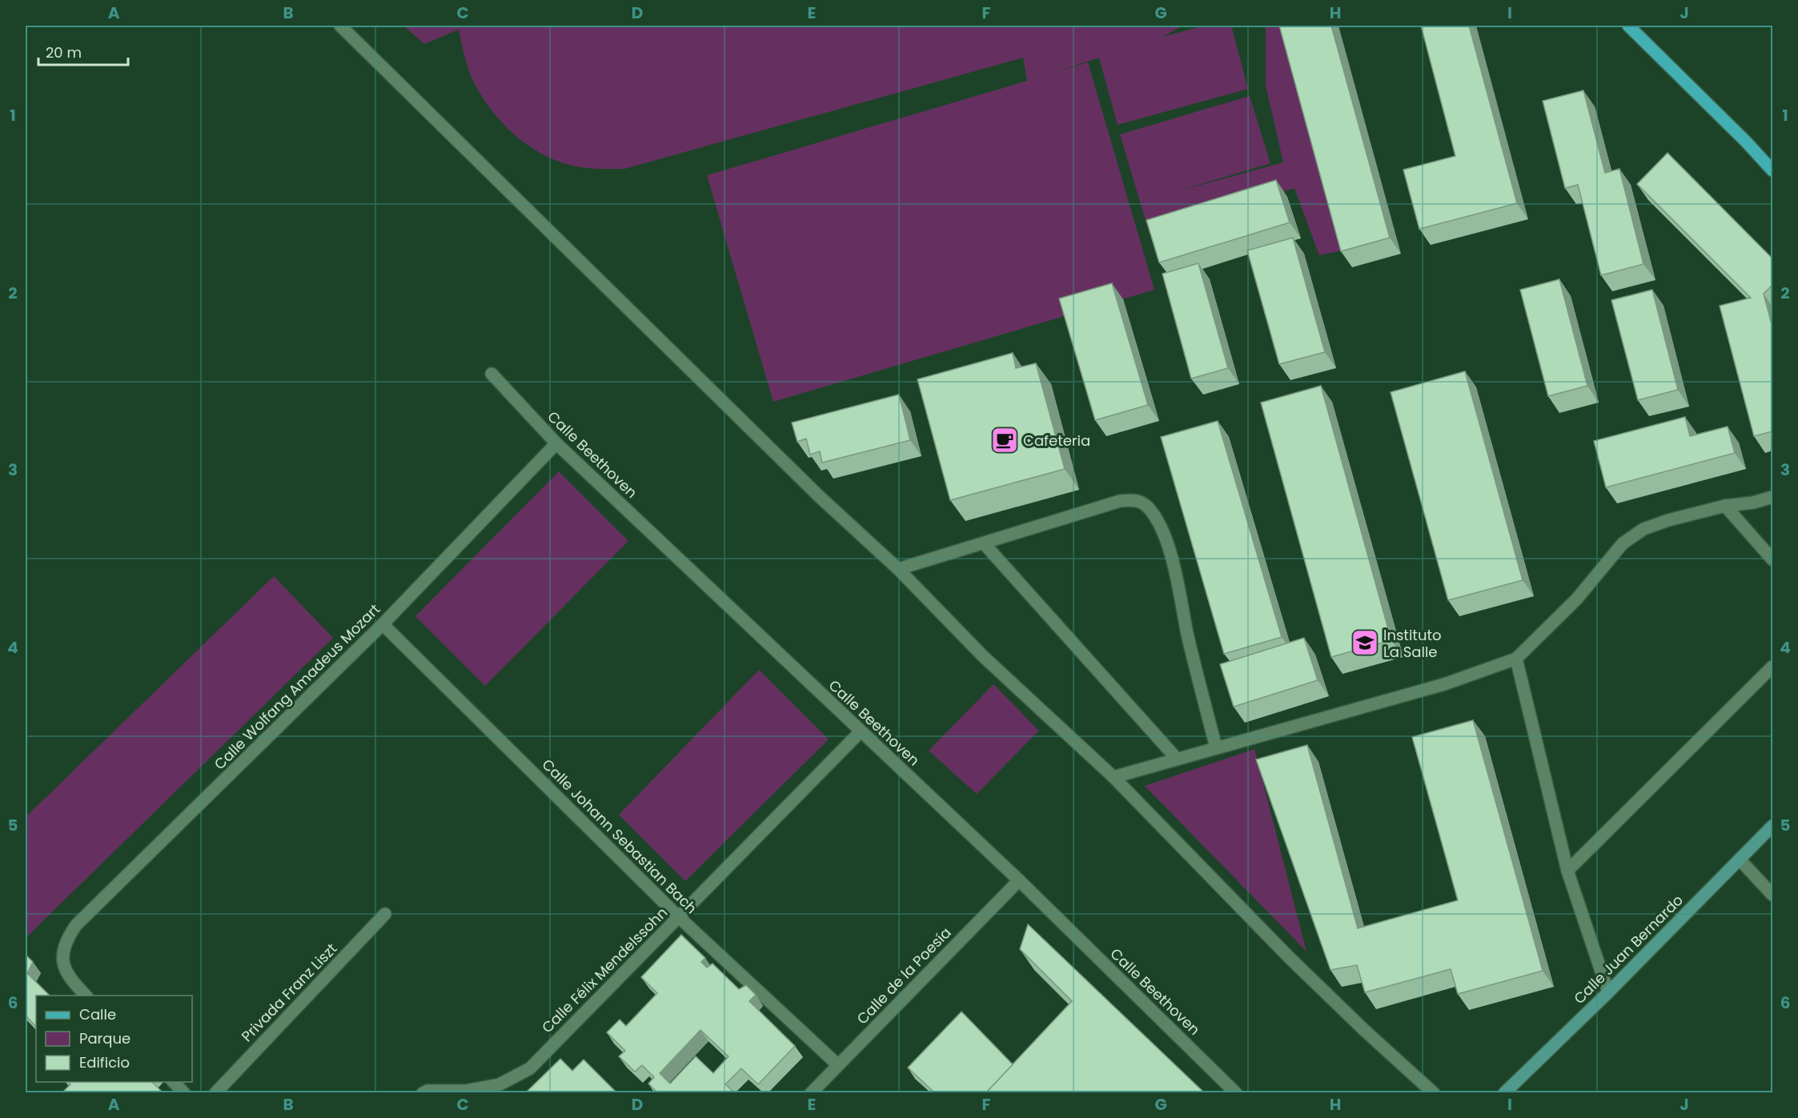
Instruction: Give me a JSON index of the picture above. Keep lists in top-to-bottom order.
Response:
{
  "streets": {
    "street": [
      "Calle Beethoven",
      "Calle Wolfang Amadeus Mozart",
      "Calle Johann Sebastian Bach",
      "Calle Juan Bernardo",
      "Calle Félix Mendelssohn",
      "Calle de la Poesía",
      "Privada Franz Liszt"
    ]
  },
  "crossings": [
    ["Calle Beethoven", "Calle Wolfang Amadeus Mozart"],
    ["Calle Beethoven", "Calle Félix Mendelssohn"],
    ["Calle Beethoven", "Calle de la Poesía"],
    ["Calle Wolfang Amadeus Mozart", "Calle Johann Sebastian Bach"],
    ["Calle Johann Sebastian Bach", "Calle Félix Mendelssohn"],
    ["Calle Johann Sebastian Bach", "Calle de la Poesía"]
  ],
  "places": {
    "cafe": ["Cafeteria"],
    "school or university": ["Instituto La Salle"]
  },
  "legend": ["Calle", "Parque", "Edificio"],
  "scale_bar": "20 m",
  "grid": {
    "columns": [
      "A",
      "B",
      "C",
      "D",
      "E",
      "F",
      "G",
      "H",
      "I",
      "J"
    ],
    "rows": [
      "1",
      "2",
      "3",
      "4",
      "5",
      "6"
    ]
  }
}
